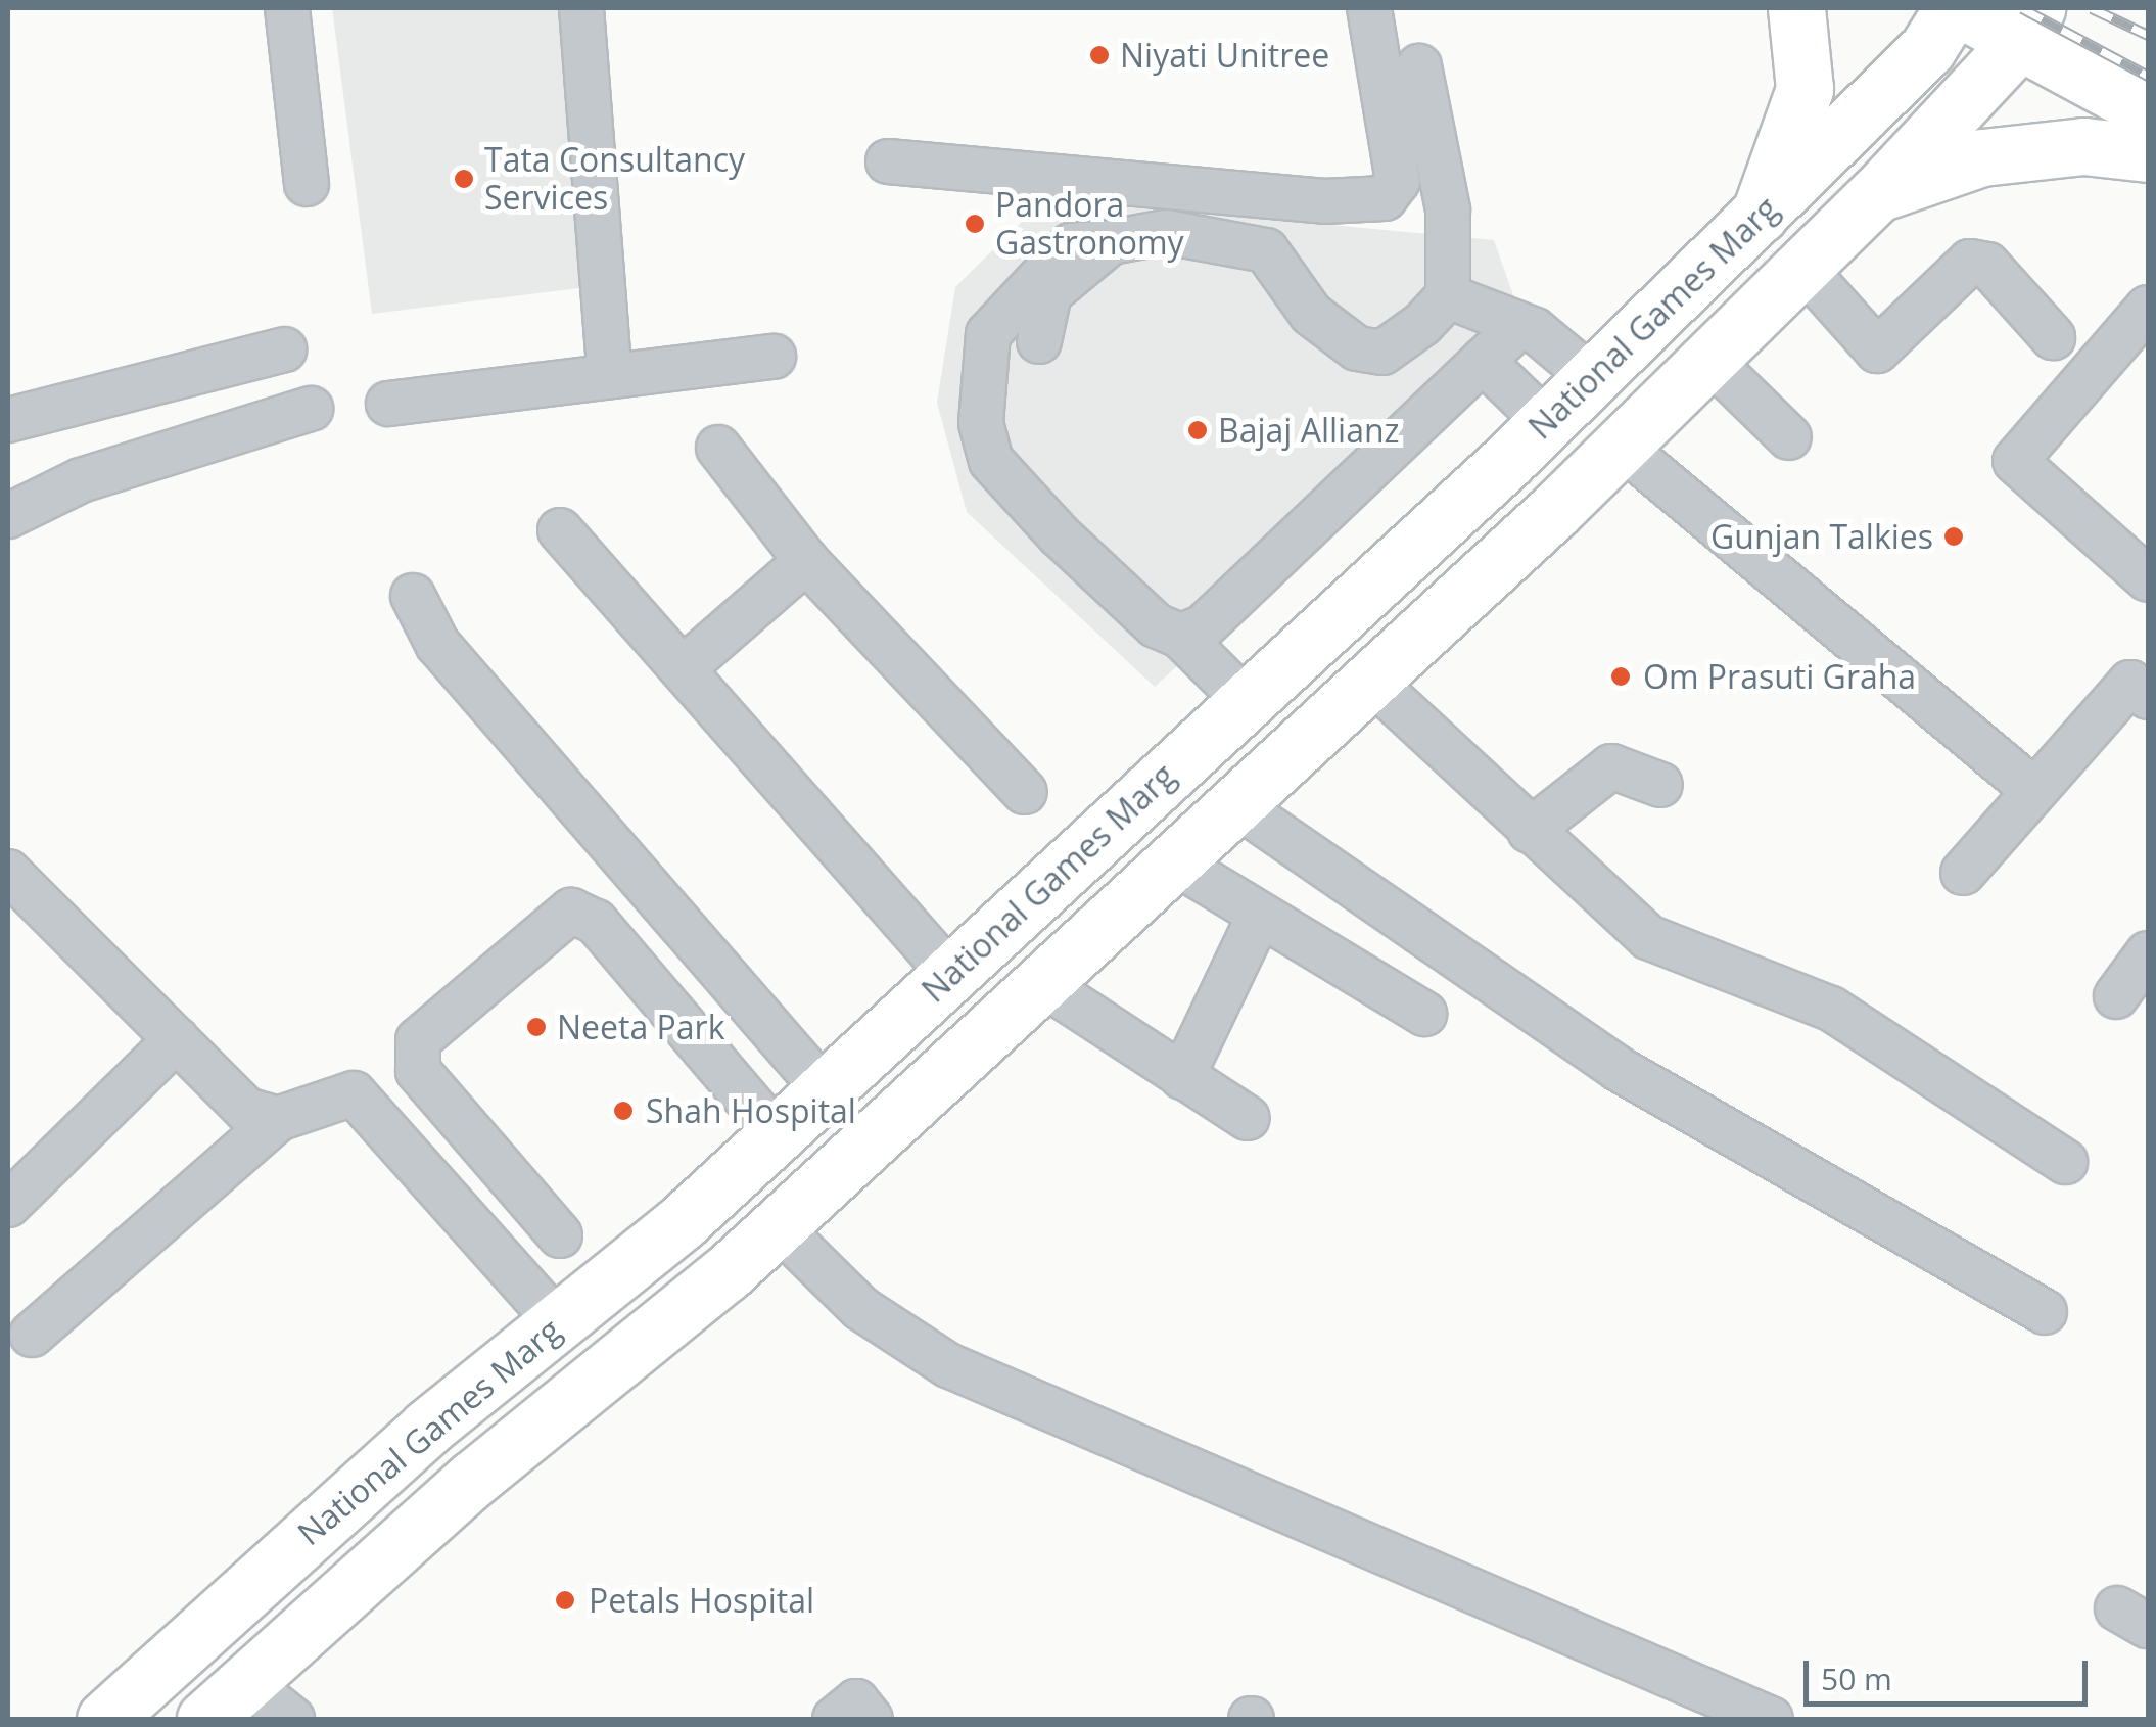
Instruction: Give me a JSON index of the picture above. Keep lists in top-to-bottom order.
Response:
{
  "streets": {
    "main road": ["National Games Marg"]
  },
  "places": [
    "Niyati Unitree",
    "Tata Consultancy Services",
    "Pandora Gastronomy",
    "Bajaj Allianz",
    "Gunjan Talkies",
    "Om Prasuti Graha",
    "Neeta Park",
    "Shah Hospital",
    "Petals Hospital"
  ],
  "scale_bar": "50 m"
}
